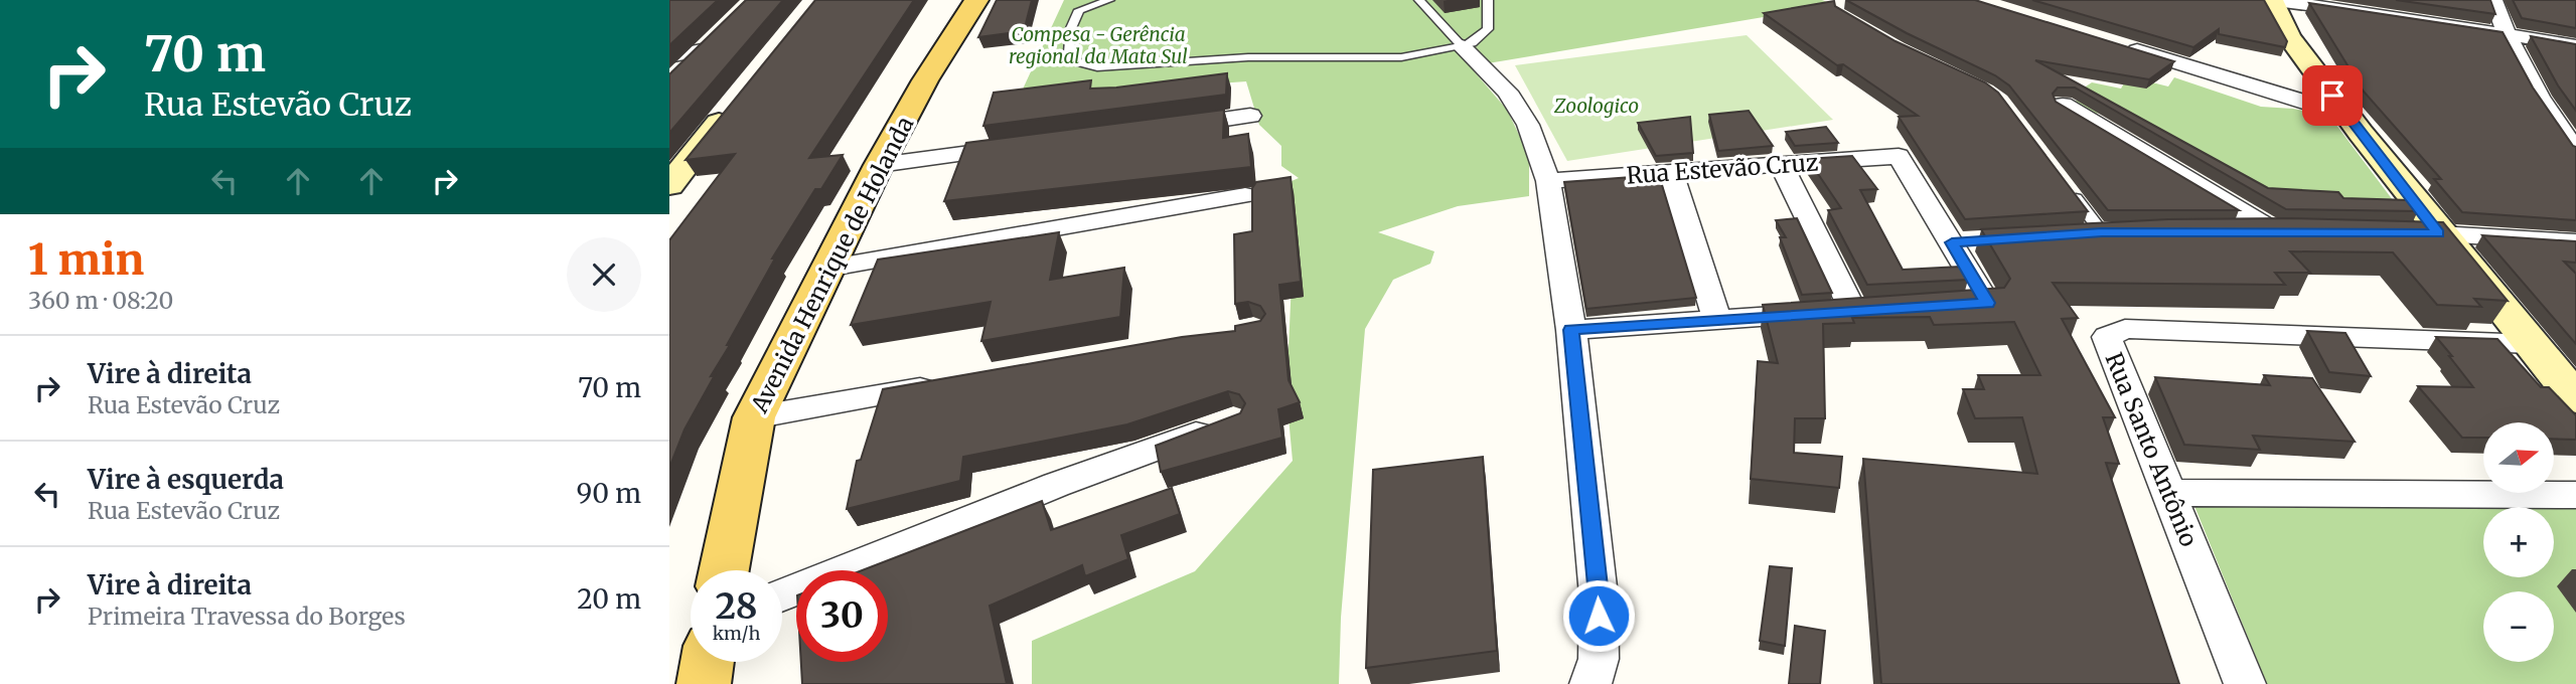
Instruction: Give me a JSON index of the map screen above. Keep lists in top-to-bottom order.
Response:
{
  "streets": {
    "main road": ["Avenida Henrique de Holanda"],
    "street": ["Rua Estevão Cruz", "Rua Santo Antônio"]
  },
  "parks": ["Compesa - Gerência regional da Mata Sul", "Zoologico"],
  "north": "right",
  "page": {
    "turn": ["70 m", "Rua Estevão Cruz"],
    "heading": ["1 min", "360 m · 08:20"],
    "list": [
      {
        "name": "Vire à direita",
        "note": "Rua Estevão Cruz",
        "value": "70 m"
      },
      {
        "name": "Vire à esquerda",
        "note": "Rua Estevão Cruz",
        "value": "90 m"
      },
      {
        "name": "Vire à direita",
        "note": "Primeira Travessa do Borges",
        "value": "20 m"
      }
    ],
    "map_buttons": ["+", "−"],
    "speed": "28 km/h",
    "limit": "30"
  }
}
